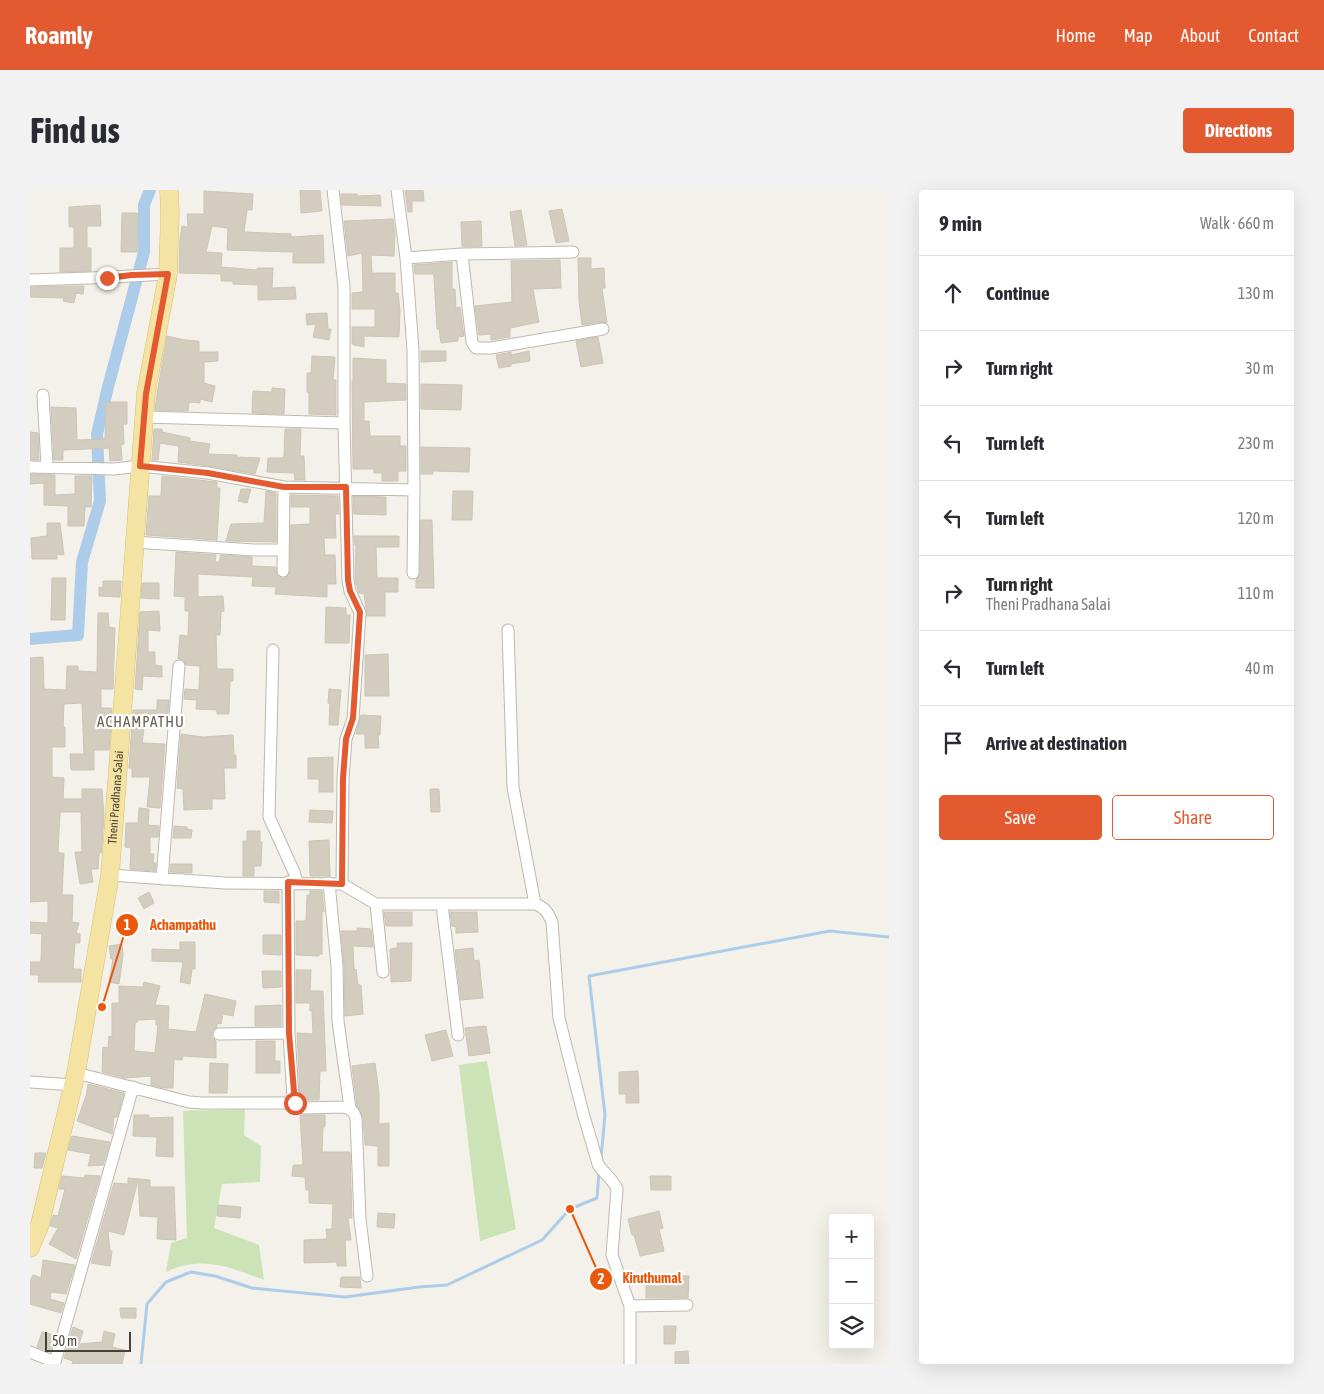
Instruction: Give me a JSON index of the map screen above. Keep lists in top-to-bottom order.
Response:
{
  "streets": {
    "main road": ["Theni Pradhana Salai"]
  },
  "districts": ["ACHAMPATHU"],
  "places": ["Achampathu", "Kiruthumal"],
  "scale_bar": "50 m",
  "page": {
    "header": "Roamly",
    "nav": [
      "Home",
      "Map",
      "About",
      "Contact"
    ],
    "buttons": [
      "Directions",
      ["Save", "Share"]
    ],
    "title": "Find us",
    "heading": ["9 min", "Walk · 660 m"],
    "list": [
      ["Continue", "130 m"],
      ["Turn right", "30 m"],
      ["Turn left", "230 m"],
      ["Turn left", "120 m"],
      ["Turn right", "Theni Pradhana Salai", "110 m"],
      ["Turn left", "40 m"],
      "Arrive at destination"
    ],
    "map_buttons": ["+", "−"],
    "scale": "50 m"
  }
}
